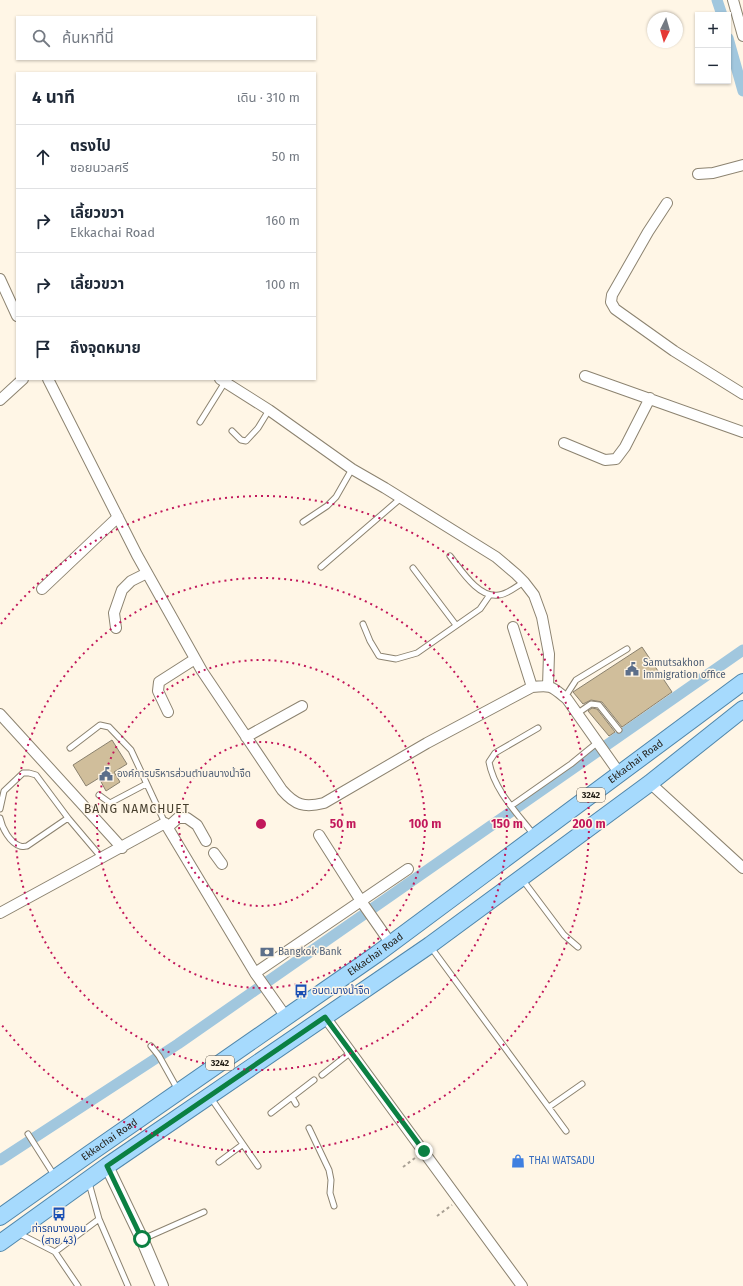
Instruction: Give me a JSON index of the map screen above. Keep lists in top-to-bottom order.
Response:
{
  "streets": {
    "main road": ["Ekkachai Road", "3242"]
  },
  "districts": ["BANG NAMCHUET"],
  "places": {
    "public building": ["Samutsakhon immigration office", "องค์การบริหารส่วนตำบลบางน้ำจืด"],
    "bank": ["Bangkok Bank"],
    "bus stop": ["อบต.บางน้ำจืด", "ท่ารถบางบอน (สาย 43)"],
    "shop": ["THAI WATSADU"]
  },
  "north": "bottom",
  "page": {
    "map_buttons": ["+", "−"],
    "search": "ค้นหาที่นี่",
    "heading": ["4 นาที", "เดิน · 310 m"],
    "list": [
      ["ตรงไป", "ซอยนวลศรี", "50 m"],
      ["เลี้ยวขวา", "Ekkachai Road", "160 m"],
      ["เลี้ยวขวา", "100 m"],
      "ถึงจุดหมาย"
    ]
  },
  "rings": [
    "50 m",
    "100 m",
    "150 m",
    "200 m"
  ]
}
